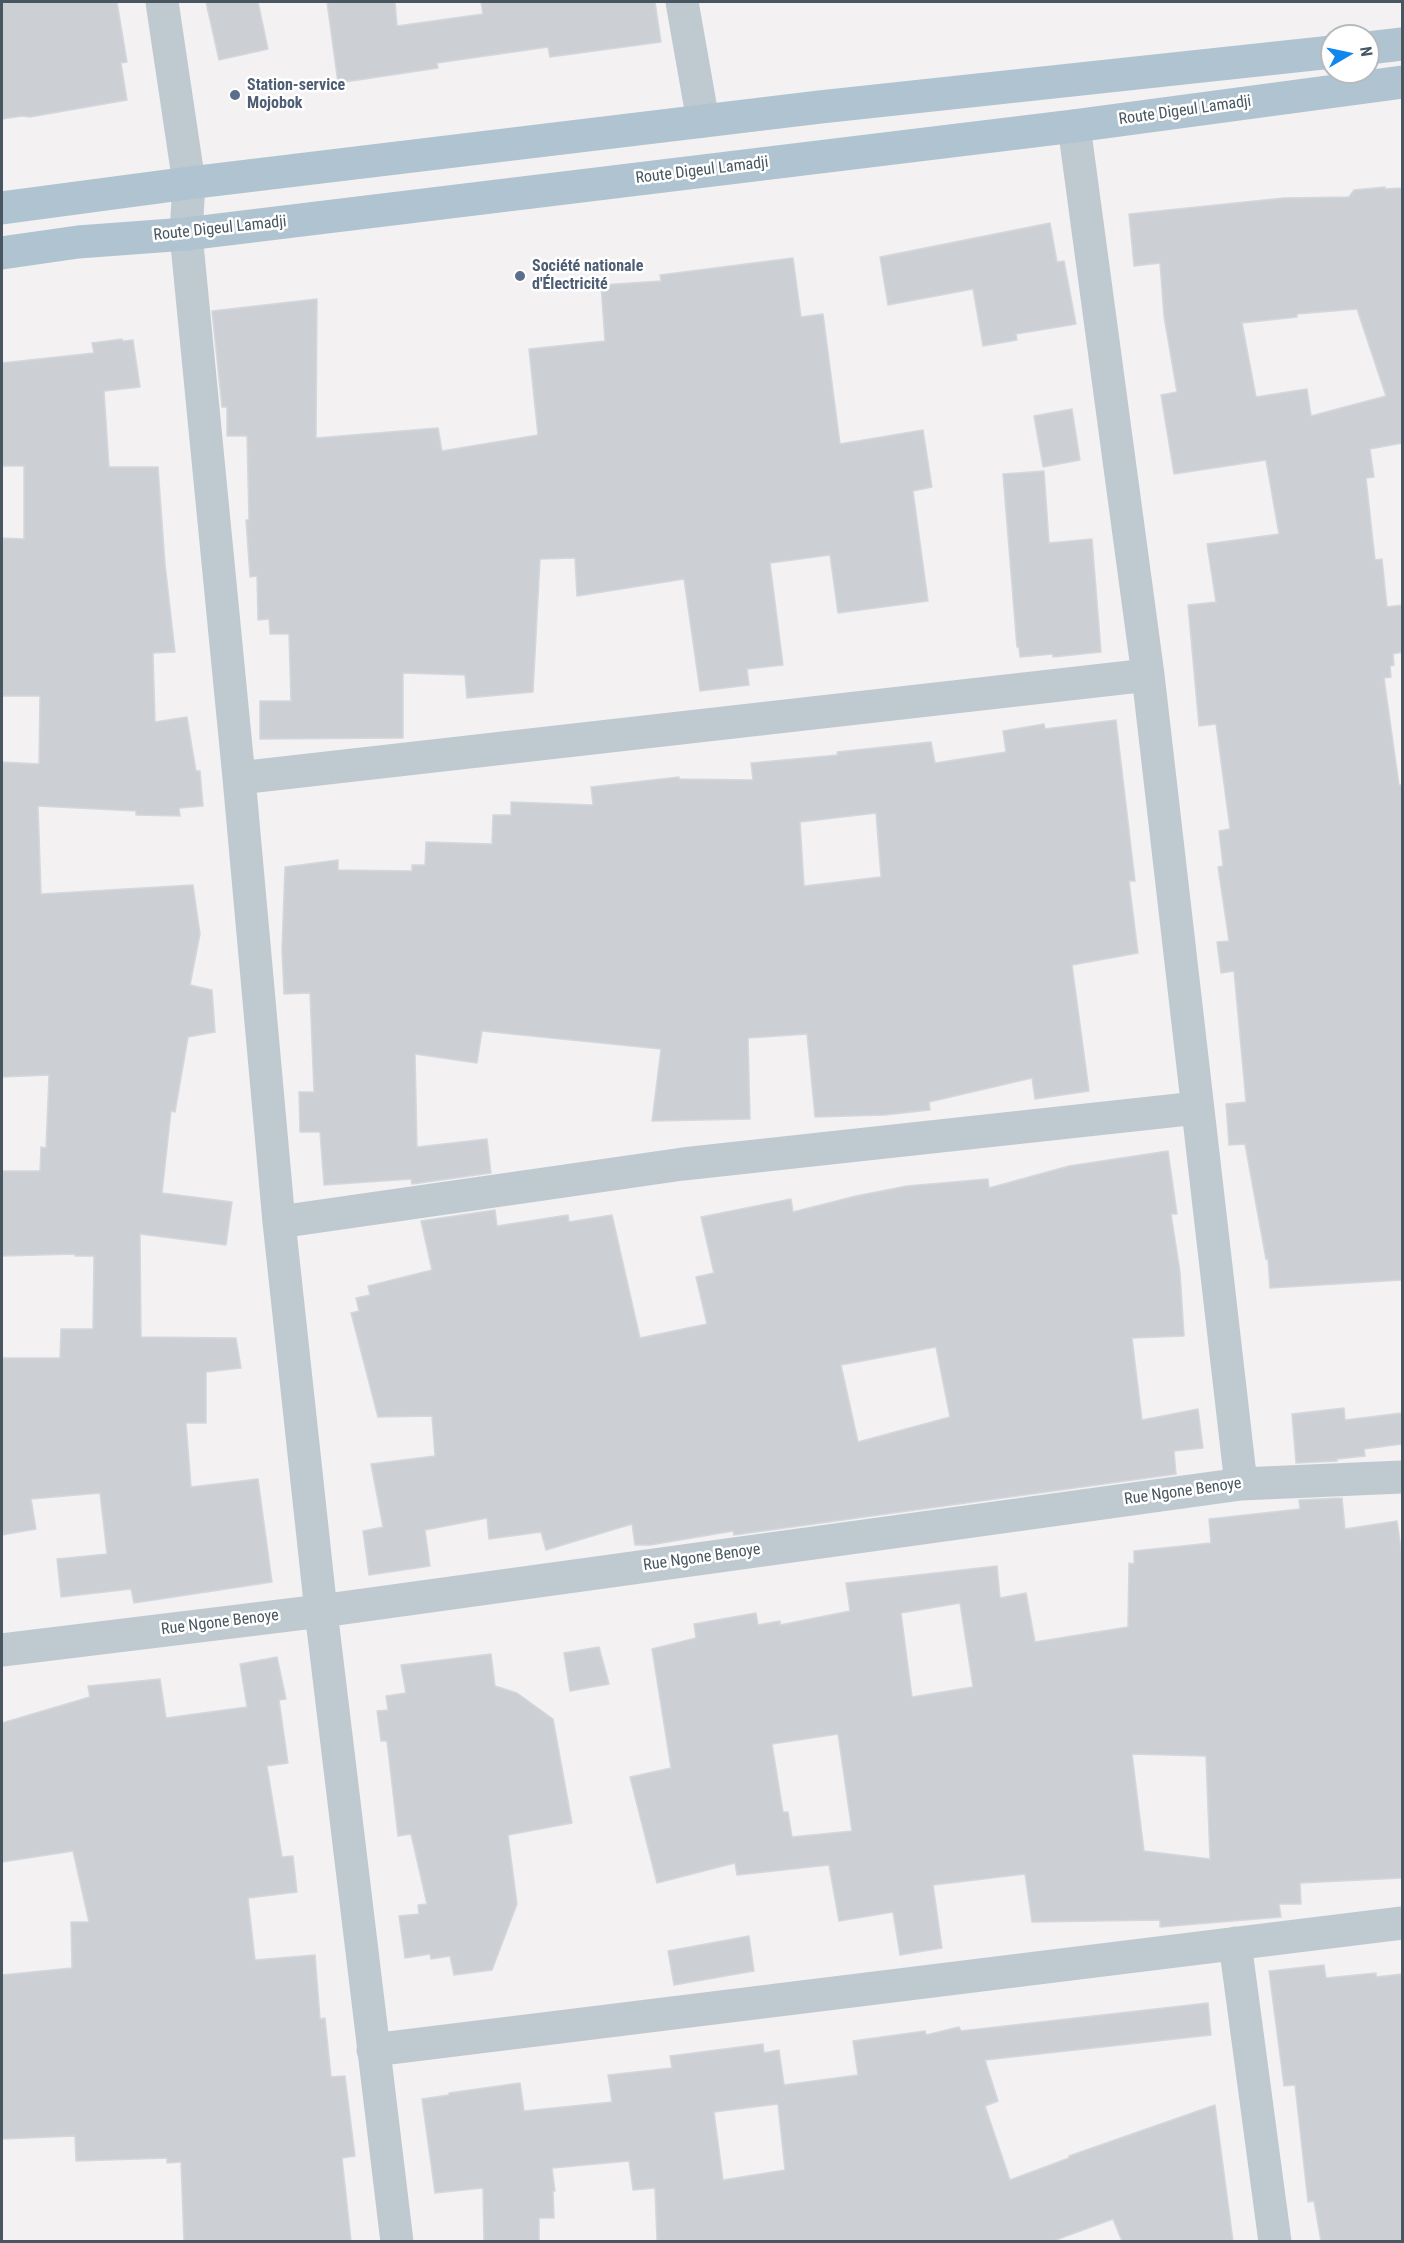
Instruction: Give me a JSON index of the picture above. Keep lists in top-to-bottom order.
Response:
{
  "streets": {
    "main road": ["Route Digeul Lamadji"],
    "street": ["Rue Ngone Benoye"]
  },
  "places": ["Station-service Mojobok", "Société nationale d'Électricité"],
  "north": "right"
}
